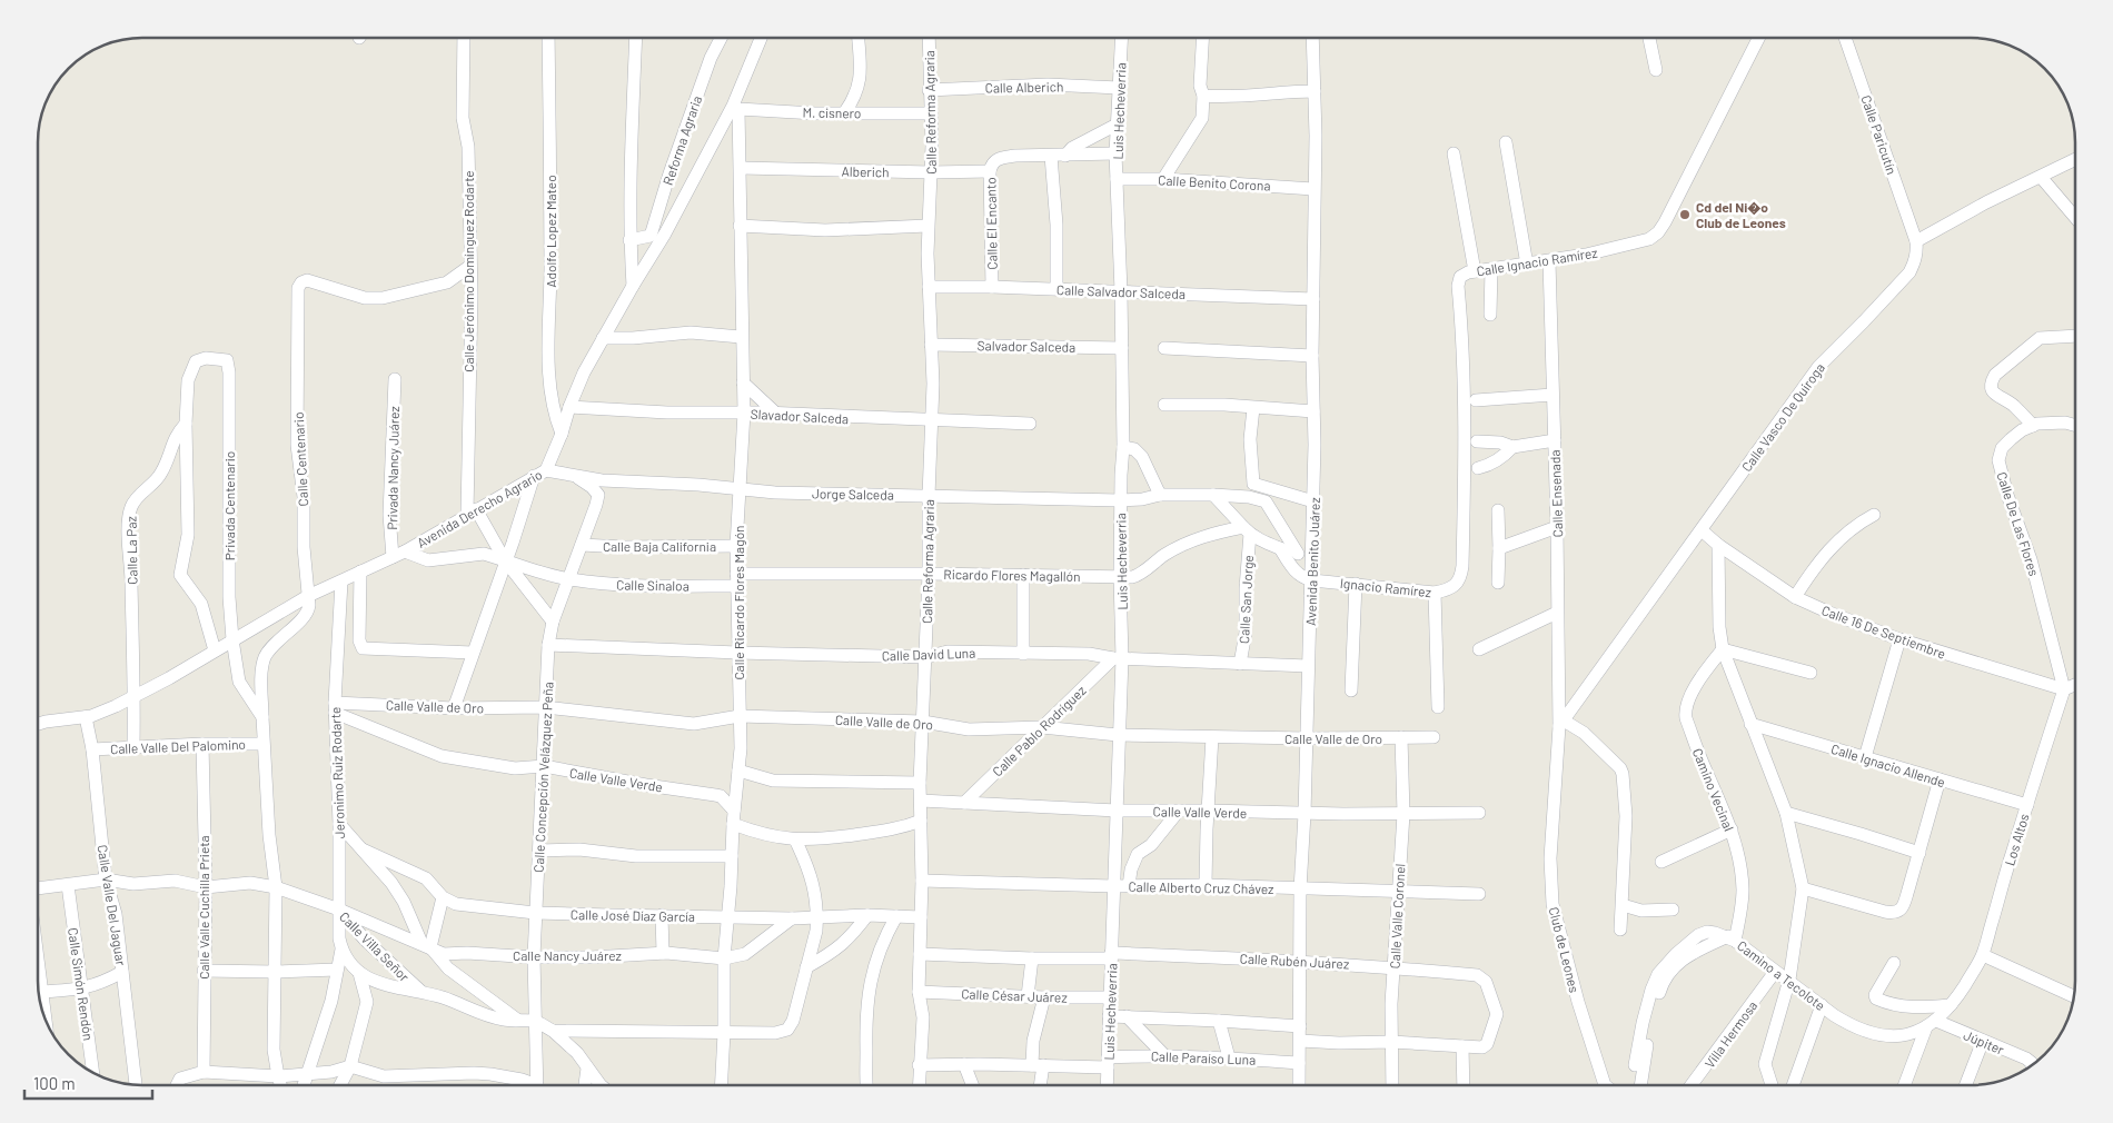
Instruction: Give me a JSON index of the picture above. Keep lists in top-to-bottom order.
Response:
{
  "streets": {
    "street": [
      "Calle Alberich",
      "Luis Hecheverria",
      "M. cisnero",
      "Calle Reforma Agraria",
      "Calle Paricutín",
      "Reforma Agraria",
      "Alberich",
      "Calle Benito Corona",
      "Calle El Encanto",
      "Adolfo Lopez Mateo",
      "Calle Ignacio Ramírez",
      "Calle Jerónimo Domínguez Rodarte",
      "Calle Salvador Salceda",
      "Salvador Salceda",
      "Slavador Salceda",
      "Calle Vasco De Quiroga",
      "Calle Centenario",
      "Privada Nancy Juárez",
      "Jorge Salceda",
      "Calle Ensenada",
      "Privada Centenario",
      "Avenida Derecho Agrario",
      "Calle De Las Flores",
      "Calle Baja California",
      "Calle La Paz",
      "Avenida Benito Juárez",
      "Ricardo Flores Magallón",
      "Calle Sinaloa",
      "Ignacio Ramírez",
      "Calle San Jorge",
      "Calle Ricardo Flores Magón",
      "Calle 16 De Septiembre",
      "Calle David Luna",
      "Calle Valle de Oro",
      "Calle Pablo Rodríguez",
      "Calle Valle Del Palomino",
      "Calle Ignacio Allende",
      "Jeronimo Ruiz Rodarte",
      "Calle Concepción Velázquez Peña",
      "Calle Valle Verde",
      "Camino Vecinal",
      "Los Altos",
      "Calle Alberto Cruz Chávez",
      "Calle Valle Del Jaguar",
      "Calle Valle Cuchilla Prieta",
      "Calle José Díaz García",
      "Calle Valle Coronel",
      "Calle Villa Señor",
      "Club de Leones",
      "Calle Nancy Juárez",
      "Calle Rubén Juárez",
      "Camino a Tecolote",
      "Calle Simón Rendón",
      "Calle César Juárez",
      "Villa Hermosa",
      "Júpiter",
      "Calle Paraíso Luna"
    ]
  },
  "crossings": [
    ["Calle Alberich", "Luis Hecheverria"],
    ["Calle Alberich", "Calle Reforma Agraria"],
    ["Luis Hecheverria", "Calle Benito Corona"],
    ["Luis Hecheverria", "Calle Salvador Salceda"],
    ["Luis Hecheverria", "Salvador Salceda"],
    ["Luis Hecheverria", "Jorge Salceda"],
    ["Luis Hecheverria", "Ricardo Flores Magallón"],
    ["Luis Hecheverria", "Calle David Luna"],
    ["Luis Hecheverria", "Calle Valle de Oro"],
    ["Luis Hecheverria", "Calle Pablo Rodríguez"],
    ["Luis Hecheverria", "Calle Valle Verde"],
    ["Luis Hecheverria", "Calle Alberto Cruz Chávez"],
    ["Luis Hecheverria", "Calle Rubén Juárez"],
    ["Luis Hecheverria", "Calle César Juárez"],
    ["Luis Hecheverria", "Calle Paraíso Luna"],
    ["M. cisnero", "Calle Reforma Agraria"],
    ["M. cisnero", "Avenida Derecho Agrario"],
    ["M. cisnero", "Calle Ricardo Flores Magón"],
    ["Calle Reforma Agraria", "Alberich"],
    ["Calle Reforma Agraria", "Calle Salvador Salceda"],
    ["Calle Reforma Agraria", "Salvador Salceda"],
    ["Calle Reforma Agraria", "Slavador Salceda"],
    ["Calle Reforma Agraria", "Jorge Salceda"],
    ["Calle Reforma Agraria", "Ricardo Flores Magallón"],
    ["Calle Reforma Agraria", "Calle David Luna"],
    ["Calle Reforma Agraria", "Calle Valle de Oro"],
    ["Calle Reforma Agraria", "Calle Valle Verde"],
    ["Calle Reforma Agraria", "Calle Alberto Cruz Chávez"],
    ["Calle Reforma Agraria", "Calle José Díaz García"],
    ["Calle Reforma Agraria", "Calle Rubén Juárez"],
    ["Calle Reforma Agraria", "Calle César Juárez"],
    ["Calle Reforma Agraria", "Calle Paraíso Luna"],
    ["Calle Paricutín", "Calle Vasco De Quiroga"],
    ["Alberich", "Calle El Encanto"],
    ["Alberich", "Calle Ricardo Flores Magón"],
    ["Calle Benito Corona", "Avenida Benito Juárez"],
    ["Calle El Encanto", "Calle Salvador Salceda"],
    ["Adolfo Lopez Mateo", "Avenida Derecho Agrario"],
    ["Calle Ignacio Ramírez", "Calle Ensenada"],
    ["Calle Ignacio Ramírez", "Ignacio Ramírez"],
    ["Calle Jerónimo Domínguez Rodarte", "Calle Centenario"],
    ["Calle Jerónimo Domínguez Rodarte", "Avenida Derecho Agrario"],
    ["Calle Salvador Salceda", "Avenida Benito Juárez"],
    ["Slavador Salceda", "Avenida Derecho Agrario"],
    ["Slavador Salceda", "Calle Ricardo Flores Magón"],
    ["Calle Vasco De Quiroga", "Calle Ensenada"],
    ["Calle Vasco De Quiroga", "Club de Leones"],
    ["Calle Centenario", "Avenida Derecho Agrario"],
    ["Privada Nancy Juárez", "Avenida Derecho Agrario"],
    ["Privada Nancy Juárez", "Calle Sinaloa"],
    ["Jorge Salceda", "Avenida Derecho Agrario"],
    ["Jorge Salceda", "Calle Ricardo Flores Magón"],
    ["Jorge Salceda", "Calle Concepción Velázquez Peña"],
    ["Calle Ensenada", "Club de Leones"],
    ["Privada Centenario", "Avenida Derecho Agrario"],
    ["Privada Centenario", "Calle La Paz"],
    ["Avenida Derecho Agrario", "Calle La Paz"],
    ["Avenida Derecho Agrario", "Calle Sinaloa"],
    ["Avenida Derecho Agrario", "Calle Ricardo Flores Magón"],
    ["Avenida Derecho Agrario", "Jeronimo Ruiz Rodarte"],
    ["Avenida Derecho Agrario", "Calle Valle Del Jaguar"],
    ["Calle De Las Flores", "Calle 16 De Septiembre"],
    ["Calle De Las Flores", "Los Altos"],
    ["Calle Baja California", "Calle Ricardo Flores Magón"],
    ["Calle Baja California", "Calle Concepción Velázquez Peña"],
    ["Calle La Paz", "Calle Valle Del Palomino"],
    ["Avenida Benito Juárez", "Ignacio Ramírez"],
    ["Avenida Benito Juárez", "Calle David Luna"],
    ["Avenida Benito Juárez", "Calle Valle de Oro"],
    ["Avenida Benito Juárez", "Calle Valle Verde"],
    ["Avenida Benito Juárez", "Calle Alberto Cruz Chávez"],
    ["Avenida Benito Juárez", "Calle Rubén Juárez"],
    ["Avenida Benito Juárez", "Calle Paraíso Luna"],
    ["Ricardo Flores Magallón", "Calle Sinaloa"],
    ["Ricardo Flores Magallón", "Calle Ricardo Flores Magón"],
    ["Calle Sinaloa", "Calle Ricardo Flores Magón"],
    ["Calle Sinaloa", "Calle Concepción Velázquez Peña"],
    ["Calle San Jorge", "Calle David Luna"],
    ["Calle Ricardo Flores Magón", "Calle David Luna"],
    ["Calle Ricardo Flores Magón", "Calle Valle de Oro"],
    ["Calle Ricardo Flores Magón", "Calle Valle Verde"],
    ["Calle Ricardo Flores Magón", "Calle José Díaz García"],
    ["Calle Ricardo Flores Magón", "Calle Nancy Juárez"],
    ["Calle 16 De Septiembre", "Los Altos"],
    ["Calle David Luna", "Calle Pablo Rodríguez"],
    ["Calle David Luna", "Calle Concepción Velázquez Peña"],
    ["Calle Valle de Oro", "Calle Pablo Rodríguez"],
    ["Calle Valle de Oro", "Jeronimo Ruiz Rodarte"],
    ["Calle Valle de Oro", "Calle Concepción Velázquez Peña"],
    ["Calle Valle de Oro", "Calle Valle Verde"],
    ["Calle Valle de Oro", "Calle Valle Coronel"],
    ["Calle Pablo Rodríguez", "Calle Valle Verde"],
    ["Calle Valle Del Palomino", "Calle Valle Del Jaguar"],
    ["Calle Valle Del Palomino", "Calle Valle Cuchilla Prieta"],
    ["Calle Ignacio Allende", "Los Altos"],
    ["Jeronimo Ruiz Rodarte", "Calle Valle Verde"],
    ["Jeronimo Ruiz Rodarte", "Calle Villa Señor"],
    ["Jeronimo Ruiz Rodarte", "Calle Nancy Juárez"],
    ["Calle Concepción Velázquez Peña", "Calle Valle Verde"],
    ["Calle Concepción Velázquez Peña", "Calle José Díaz García"],
    ["Calle Concepción Velázquez Peña", "Calle Villa Señor"],
    ["Calle Concepción Velázquez Peña", "Calle Nancy Juárez"],
    ["Calle Valle Verde", "Calle Valle Coronel"],
    ["Camino Vecinal", "Camino a Tecolote"],
    ["Los Altos", "Camino a Tecolote"],
    ["Calle Alberto Cruz Chávez", "Calle Valle Coronel"],
    ["Calle Valle Del Jaguar", "Calle Villa Señor"],
    ["Calle Valle Cuchilla Prieta", "Calle Villa Señor"],
    ["Calle José Díaz García", "Calle Nancy Juárez"],
    ["Calle Valle Coronel", "Calle Rubén Juárez"],
    ["Calle Villa Señor", "Calle Nancy Juárez"],
    ["Calle Villa Señor", "Calle Simón Rendón"],
    ["Camino a Tecolote", "Villa Hermosa"],
    ["Camino a Tecolote", "Júpiter"]
  ],
  "places": ["Cd del Ni�o Club de Leones"],
  "scale_bar": "100 m"
}
